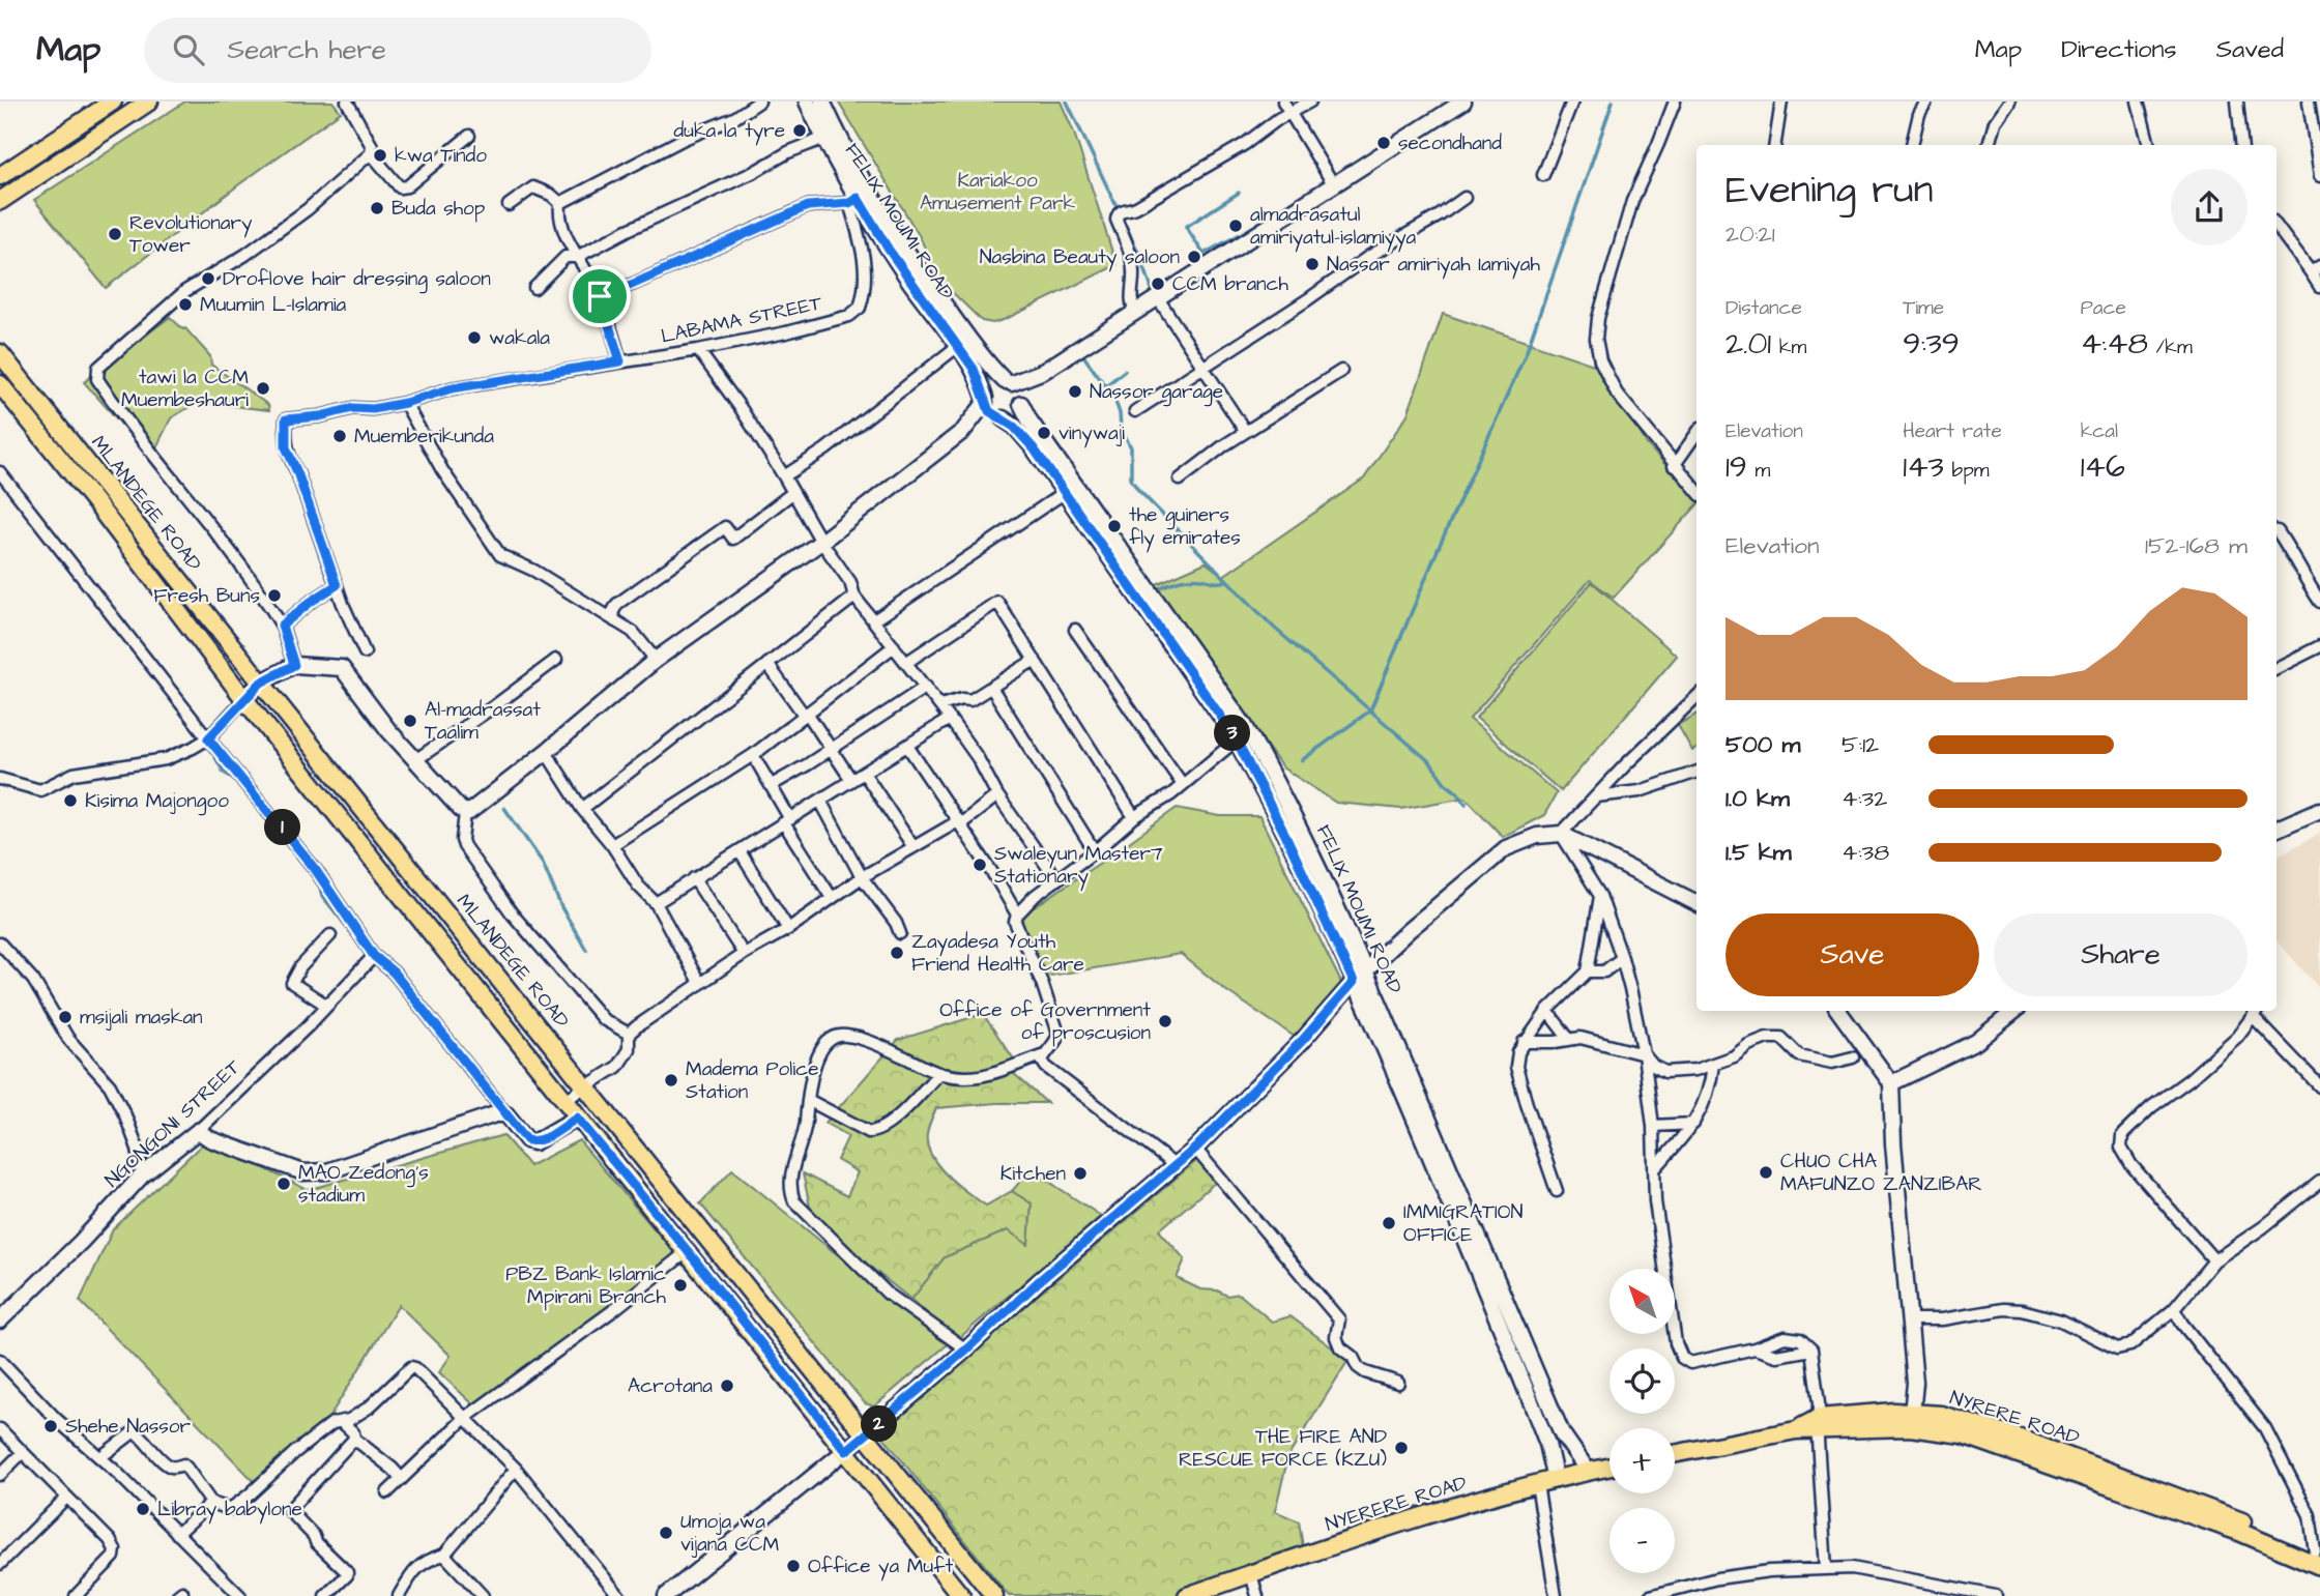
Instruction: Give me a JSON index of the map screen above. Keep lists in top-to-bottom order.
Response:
{
  "streets": {
    "main road": ["MLANDEGE ROAD", "NYRERE ROAD", "NYERERE ROAD"],
    "street": ["FELIX MOUMI ROAD", "LABAMA STREET", "NGONGONI STREET"]
  },
  "crossings": [
    ["FELIX MOUMI ROAD", "LABAMA STREET"],
    ["FELIX MOUMI ROAD", "NYERERE ROAD"]
  ],
  "parks": ["Kariakoo Amusement Park"],
  "places": [
    "duka la tyre",
    "secondhand",
    "kwa Tindo",
    "Buda shop",
    "almadrasatul amiriyatul-islamiyya",
    "Revolutionary Tower",
    "Nasbina Beauty saloon",
    "Nassar amiriyah Iamiyah",
    "Droflove hair dressing saloon",
    "CCM branch",
    "Muumin L-Islamia",
    "wakala",
    "tawi la CCM Muembeshauri",
    "Nassor garage",
    "vinywaji",
    "Muemberikunda",
    "the guiners fly emirates",
    "Fresh Buns",
    "Al-madrassat Taalim",
    "Kisima Majongoo",
    "Swaleyun Master7 Stationary",
    "Zayadesa Youth Friend Health Care",
    "msijali maskan",
    "Office of Government of proscusion",
    "Madema Police Station",
    "CHUO CHA MAFUNZO ZANZIBAR",
    "Kitchen",
    "MAO Zedong's stadium",
    "IMMIGRATION OFFICE",
    "PBZ Bank Islamic Mpirani Branch",
    "Acrotana",
    "Shehe Nassor",
    "THE FIRE AND RESCUE FORCE (KZU)",
    "Libray babylone",
    "Umoja wa vijana CCM",
    "Office ya Muft"
  ],
  "north": "top left",
  "page": {
    "header": "Map",
    "search": "Search here",
    "nav": ["Map", "Directions", "Saved"],
    "heading": ["Evening run", "20:21"],
    "stats": [
      ["Distance", "2.01 km"],
      ["Time", "9:39"],
      ["Pace", "4:48 /km"],
      ["Elevation", "19 m"],
      ["Heart rate", "143 bpm"],
      ["kcal", "146"]
    ],
    "chart": ["Elevation", "152–168 m"],
    "pins": ["3", "1", "2"],
    "list": [
      {
        "name": "500 m",
        "note": "5:12"
      },
      {
        "name": "1.0 km",
        "note": "4:32"
      },
      {
        "name": "1.5 km",
        "note": "4:38"
      }
    ],
    "buttons": ["Save", "Share"],
    "map_buttons": ["+", "−"]
  }
}
